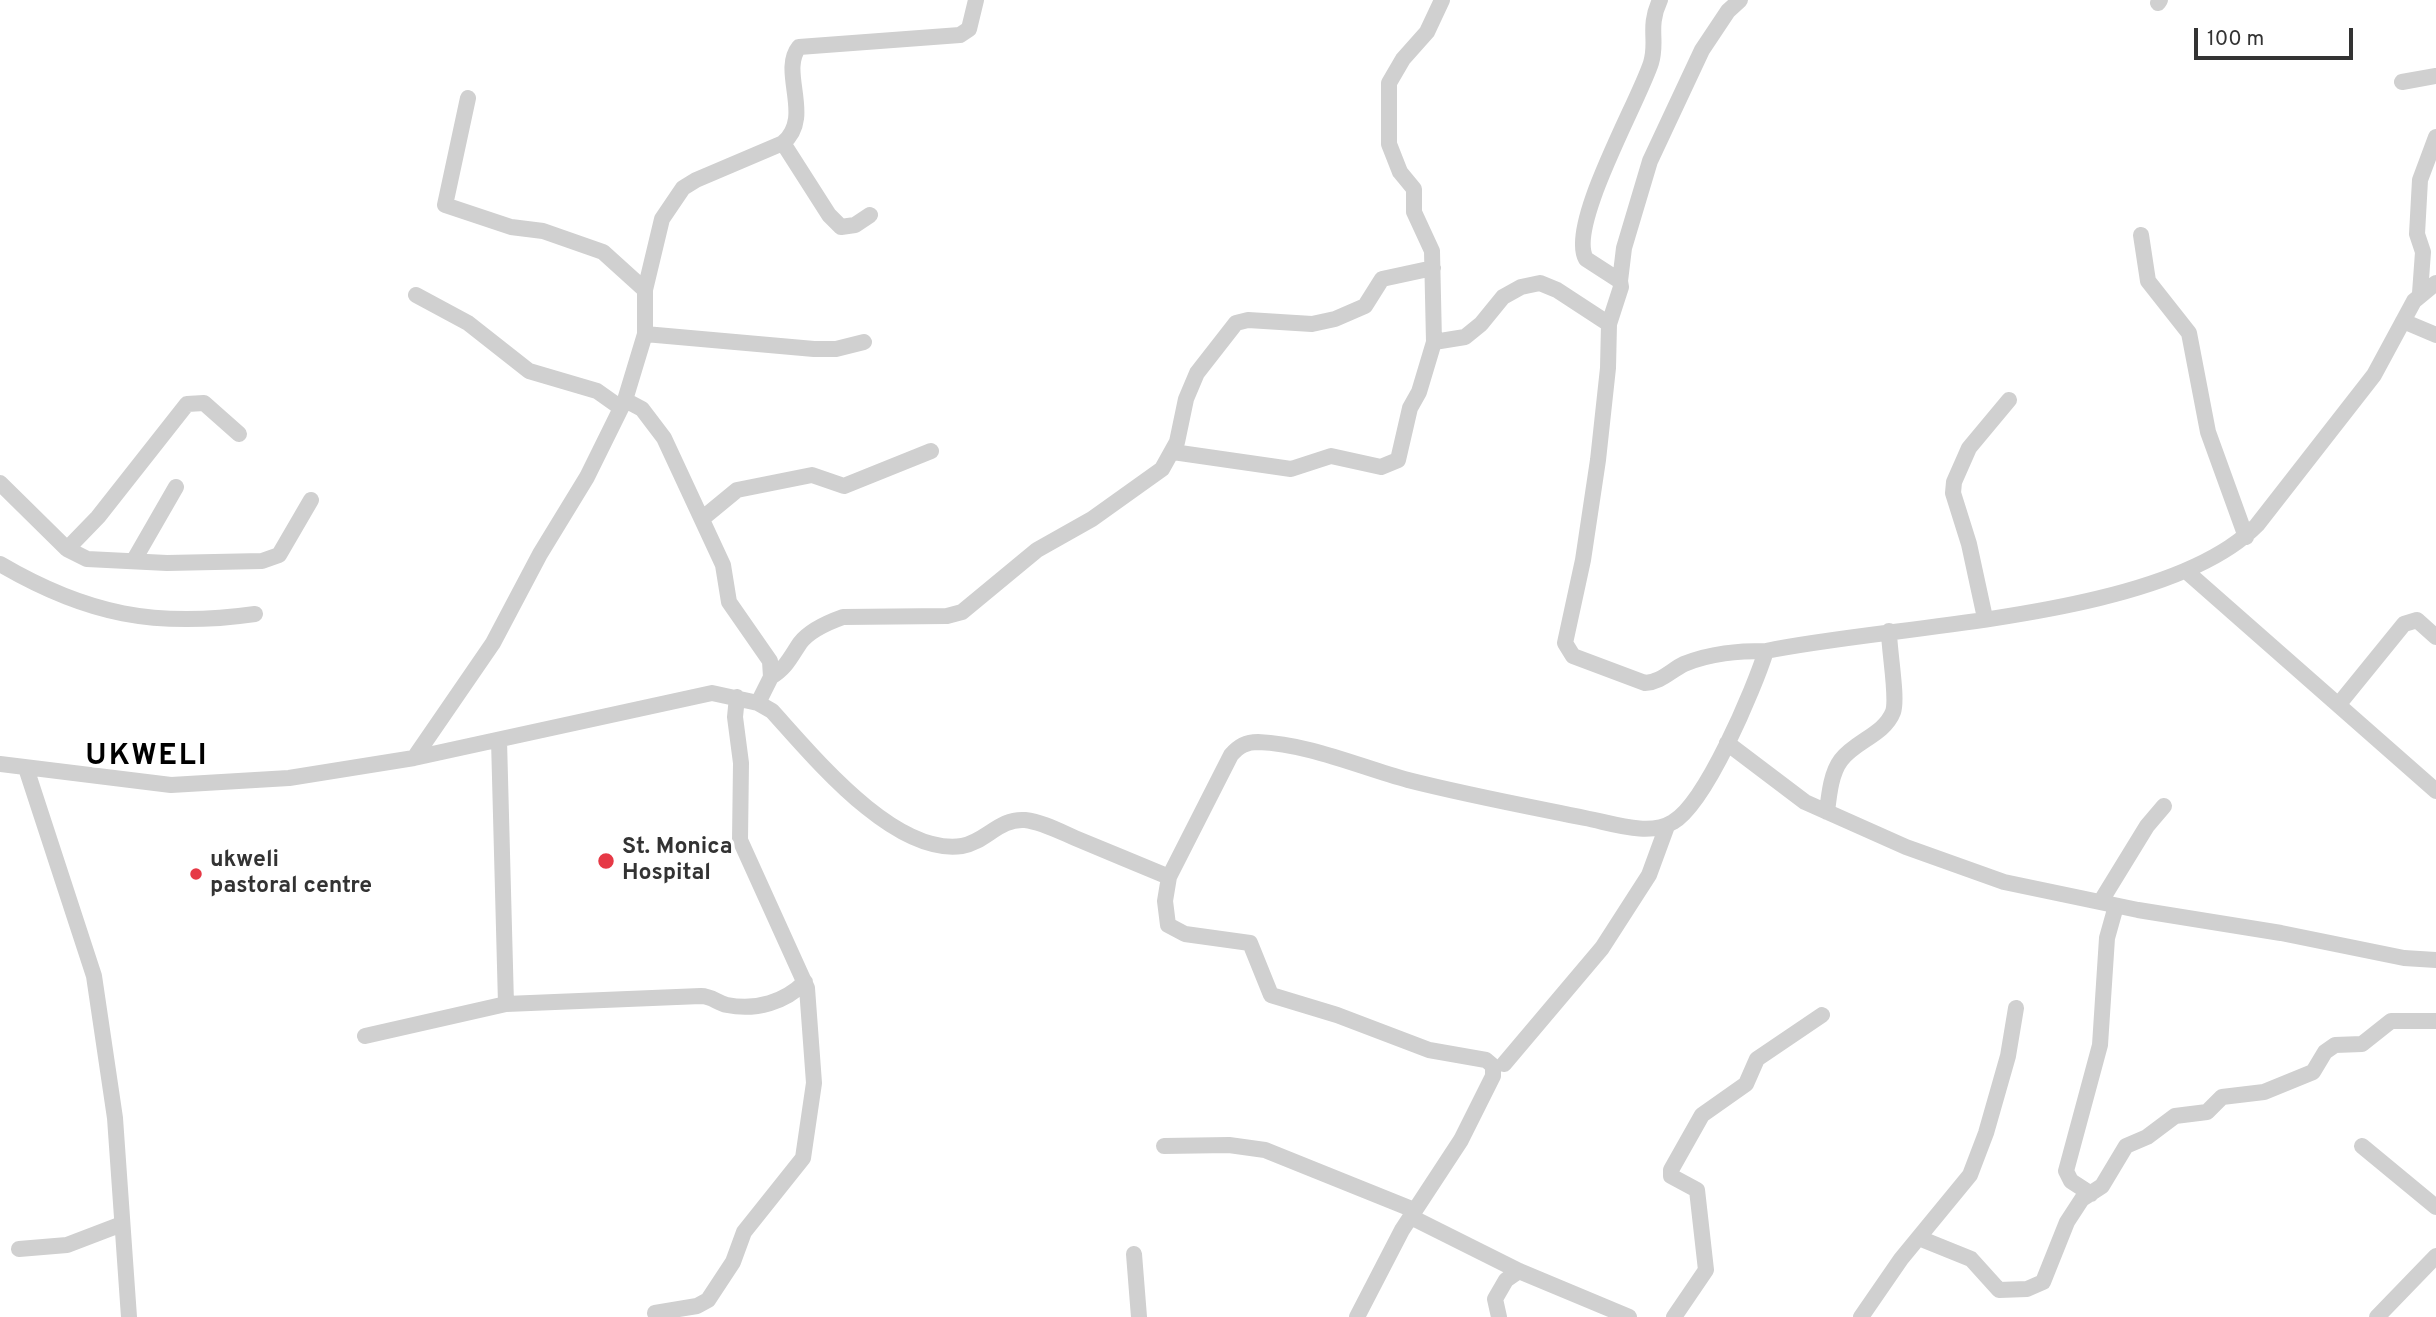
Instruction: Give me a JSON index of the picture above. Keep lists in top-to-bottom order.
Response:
{
  "districts": ["UKWELI"],
  "places": ["St. Monica Hospital", "ukweli pastoral centre"],
  "scale_bar": "100 m"
}
